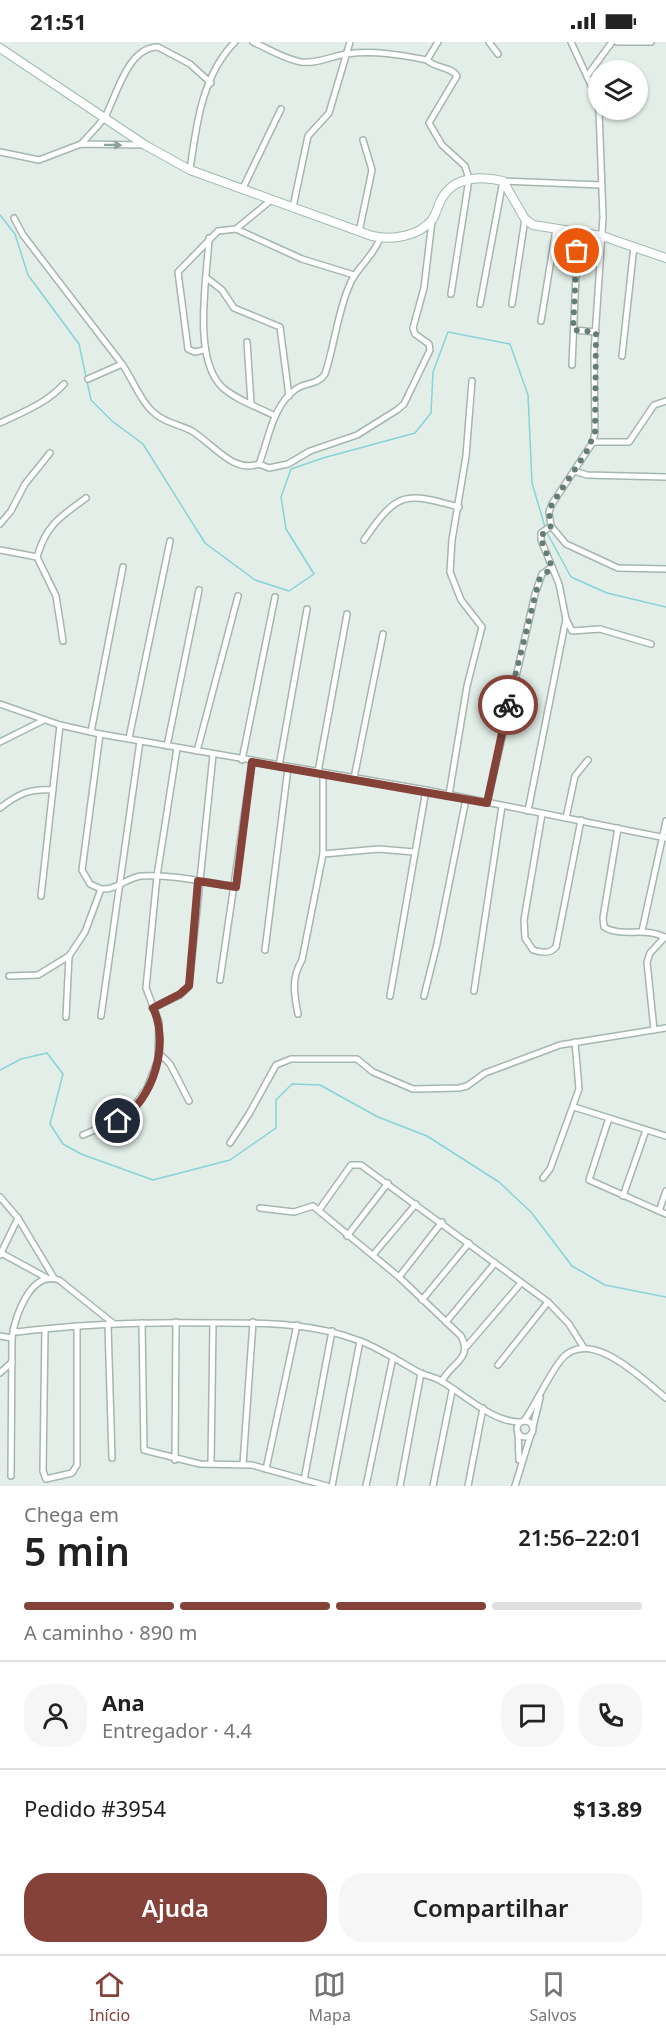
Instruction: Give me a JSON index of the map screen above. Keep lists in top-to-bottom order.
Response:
{
  "page": {
    "status": "21:51",
    "heading": ["5 min", "Chega em", "21:56–22:01"],
    "panel": [
      "Ana",
      "Entregador · 4.4",
      "Pedido #3954",
      "$13.89"
    ],
    "bar": "A caminho · 890 m",
    "buttons": ["Ajuda", "Compartilhar"],
    "tabs": ["Início", "Mapa", "Salvos"]
  }
}
